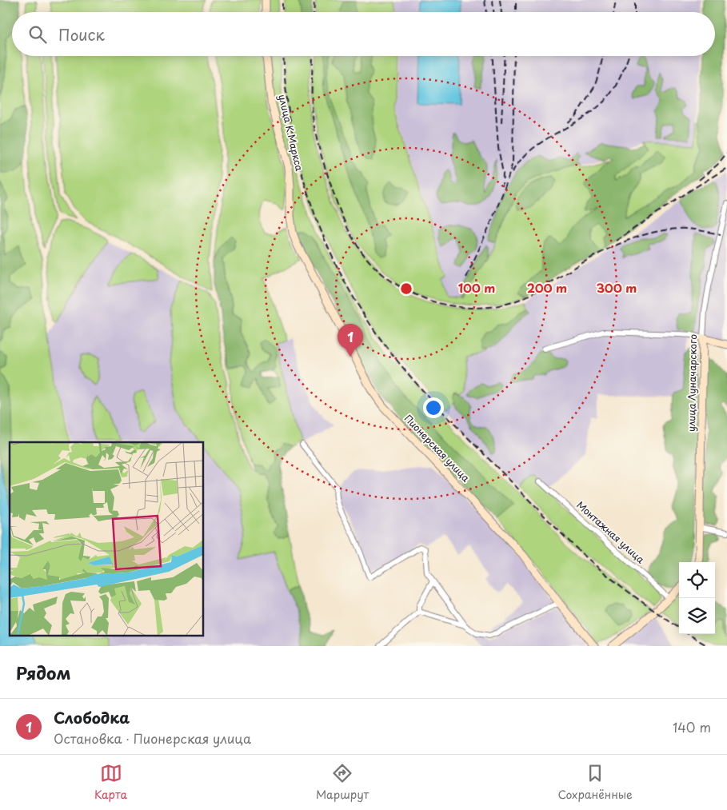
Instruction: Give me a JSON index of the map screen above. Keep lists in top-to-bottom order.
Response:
{
  "streets": {
    "main road": ["улица К.Маркса", "улица Луначарского", "Пионерская улица"],
    "street": ["Монтажная улица"]
  },
  "crossings": [
    ["улица К.Маркса", "Пионерская улица"]
  ],
  "page": {
    "search": "Поиск",
    "pins": "1",
    "heading": "Рядом",
    "list": [
      {
        "mark": "1",
        "name": "Слободка",
        "note": "Остановка · Пионерская улица",
        "value": "140 m"
      }
    ],
    "nav": ["Карта", "Маршрут", "Сохранённые"]
  },
  "rings": ["100 m", "200 m", "300 m"]
}
